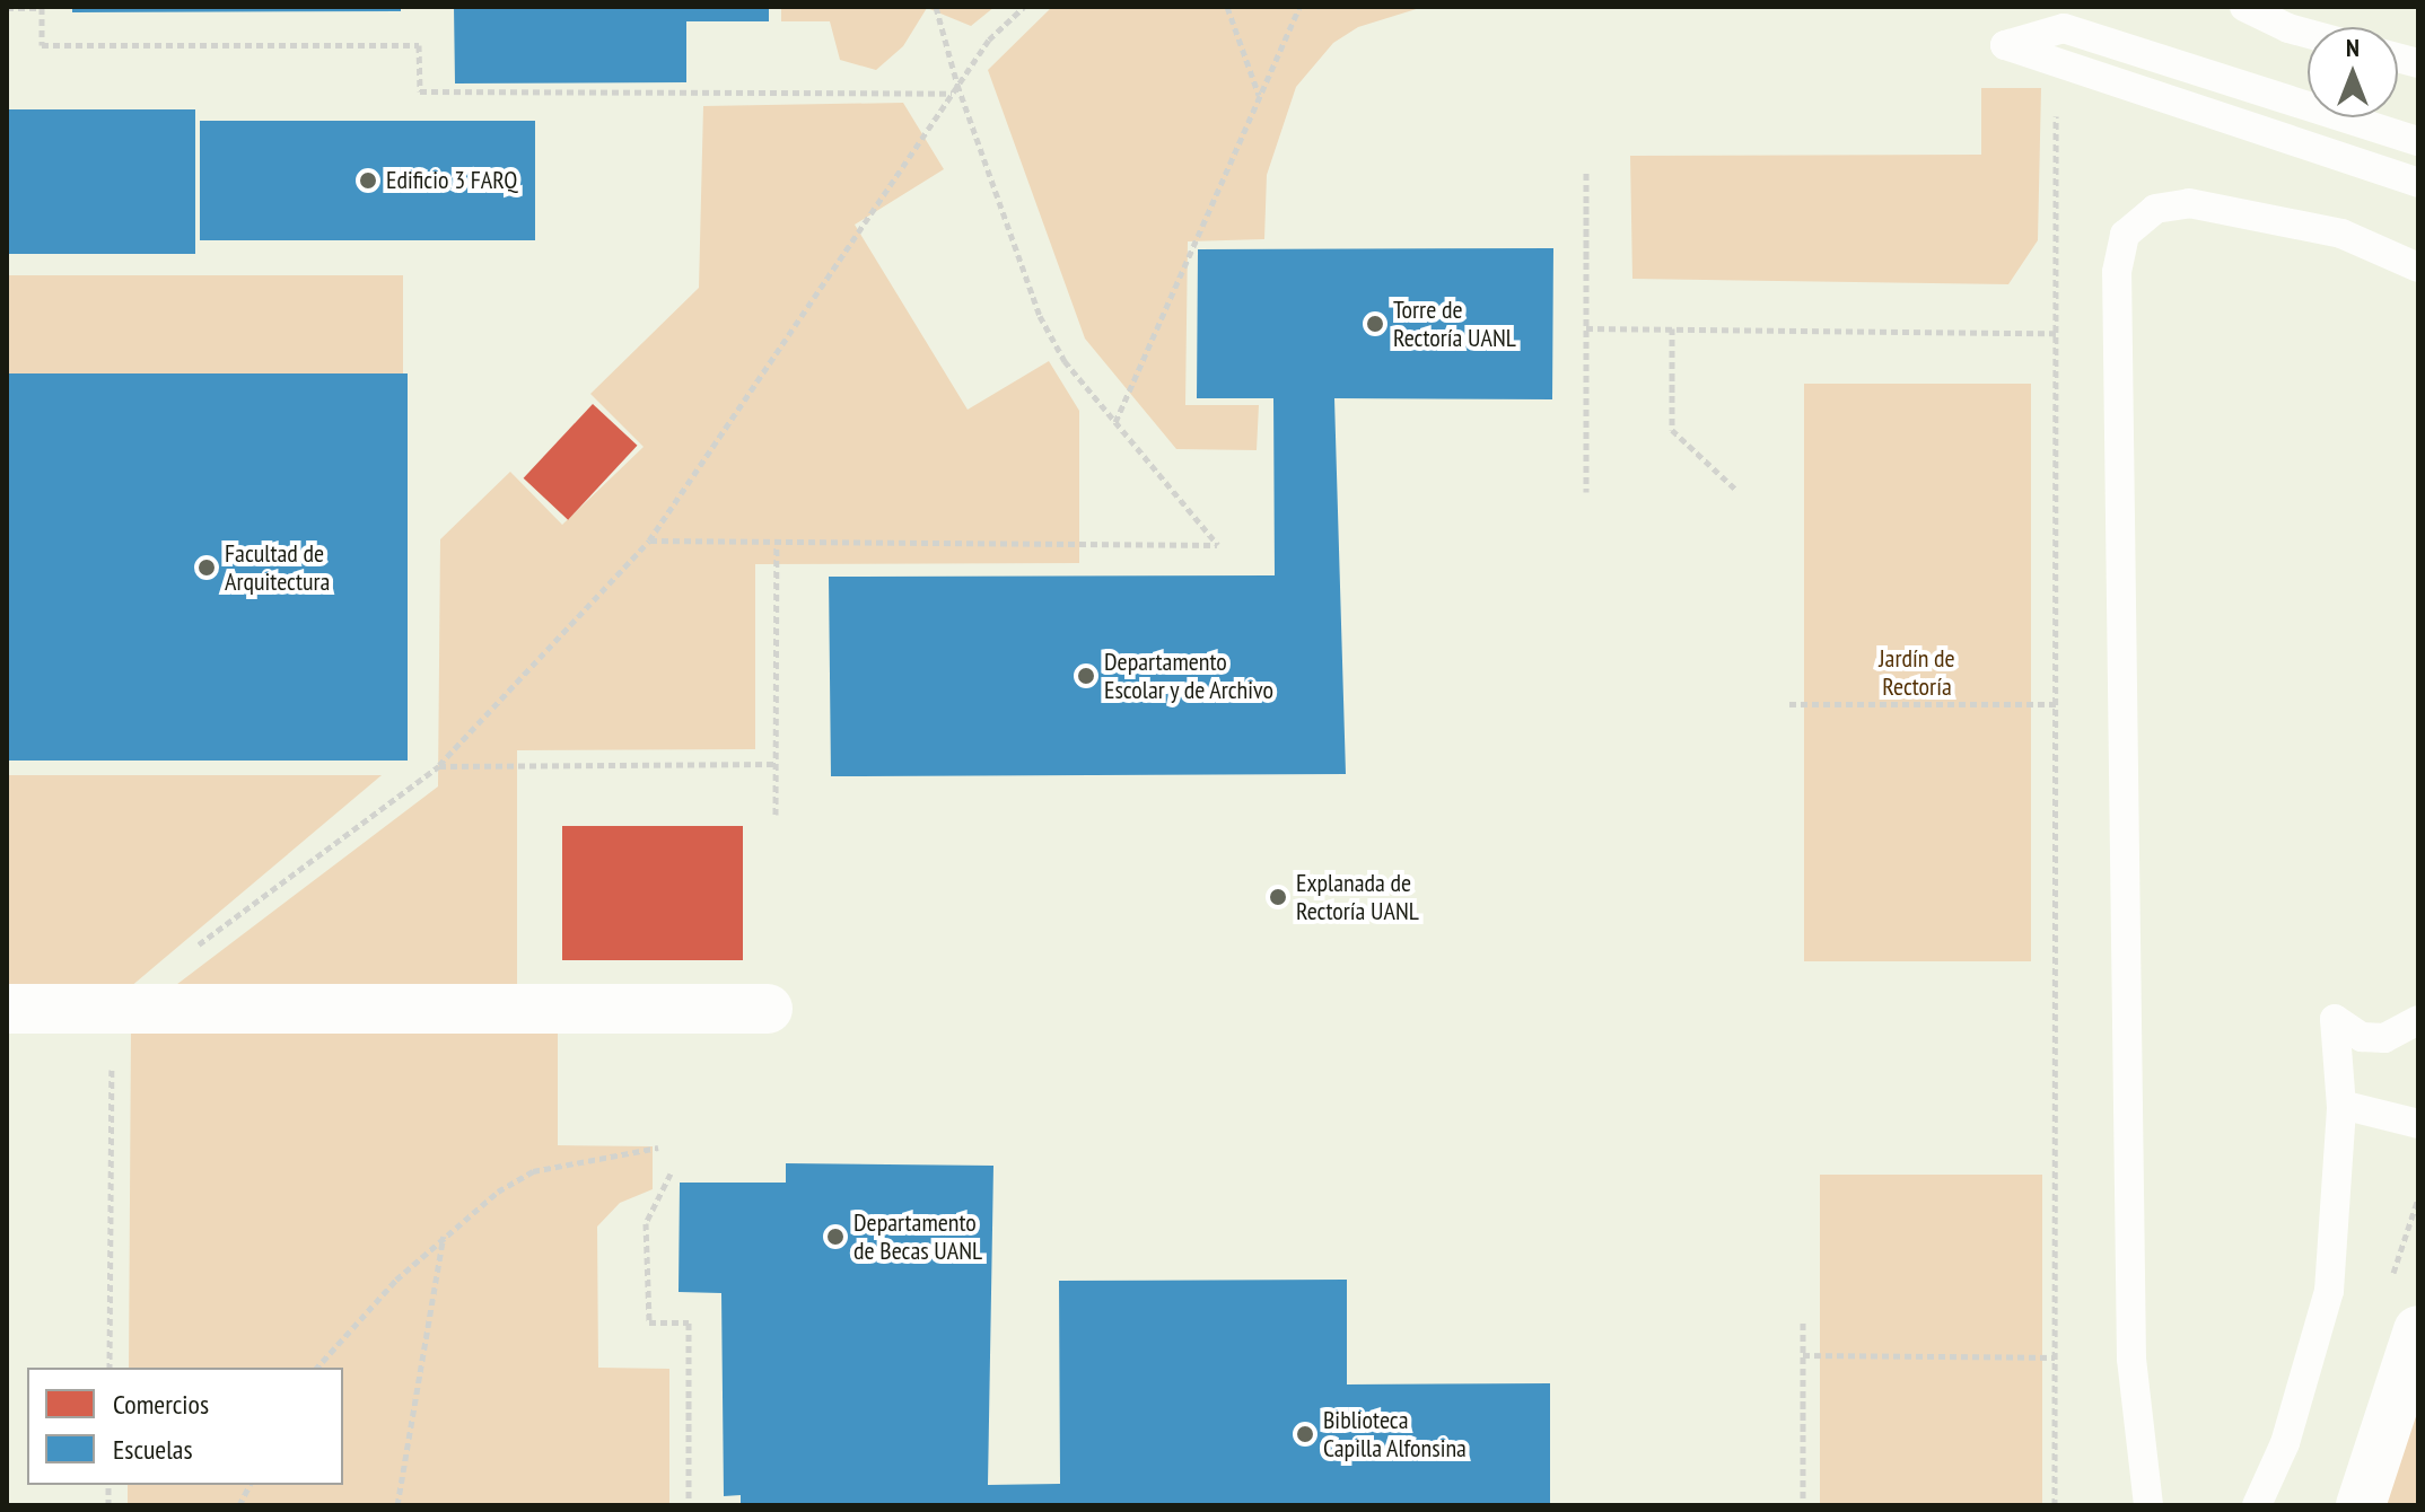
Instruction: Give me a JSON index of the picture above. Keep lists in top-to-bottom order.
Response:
{
  "parks": ["Jardín de Rectoría"],
  "places": [
    "Edificio 3 FARQ",
    "Torre de Rectoría UANL",
    "Facultad de Arquitectura",
    "Departamento Escolar y de Archivo",
    "Explanada de Rectoría UANL",
    "Departamento de Becas UANL",
    "Biblioteca Capilla Alfonsina"
  ],
  "legend": ["Comercios", "Escuelas"],
  "north": "top"
}
